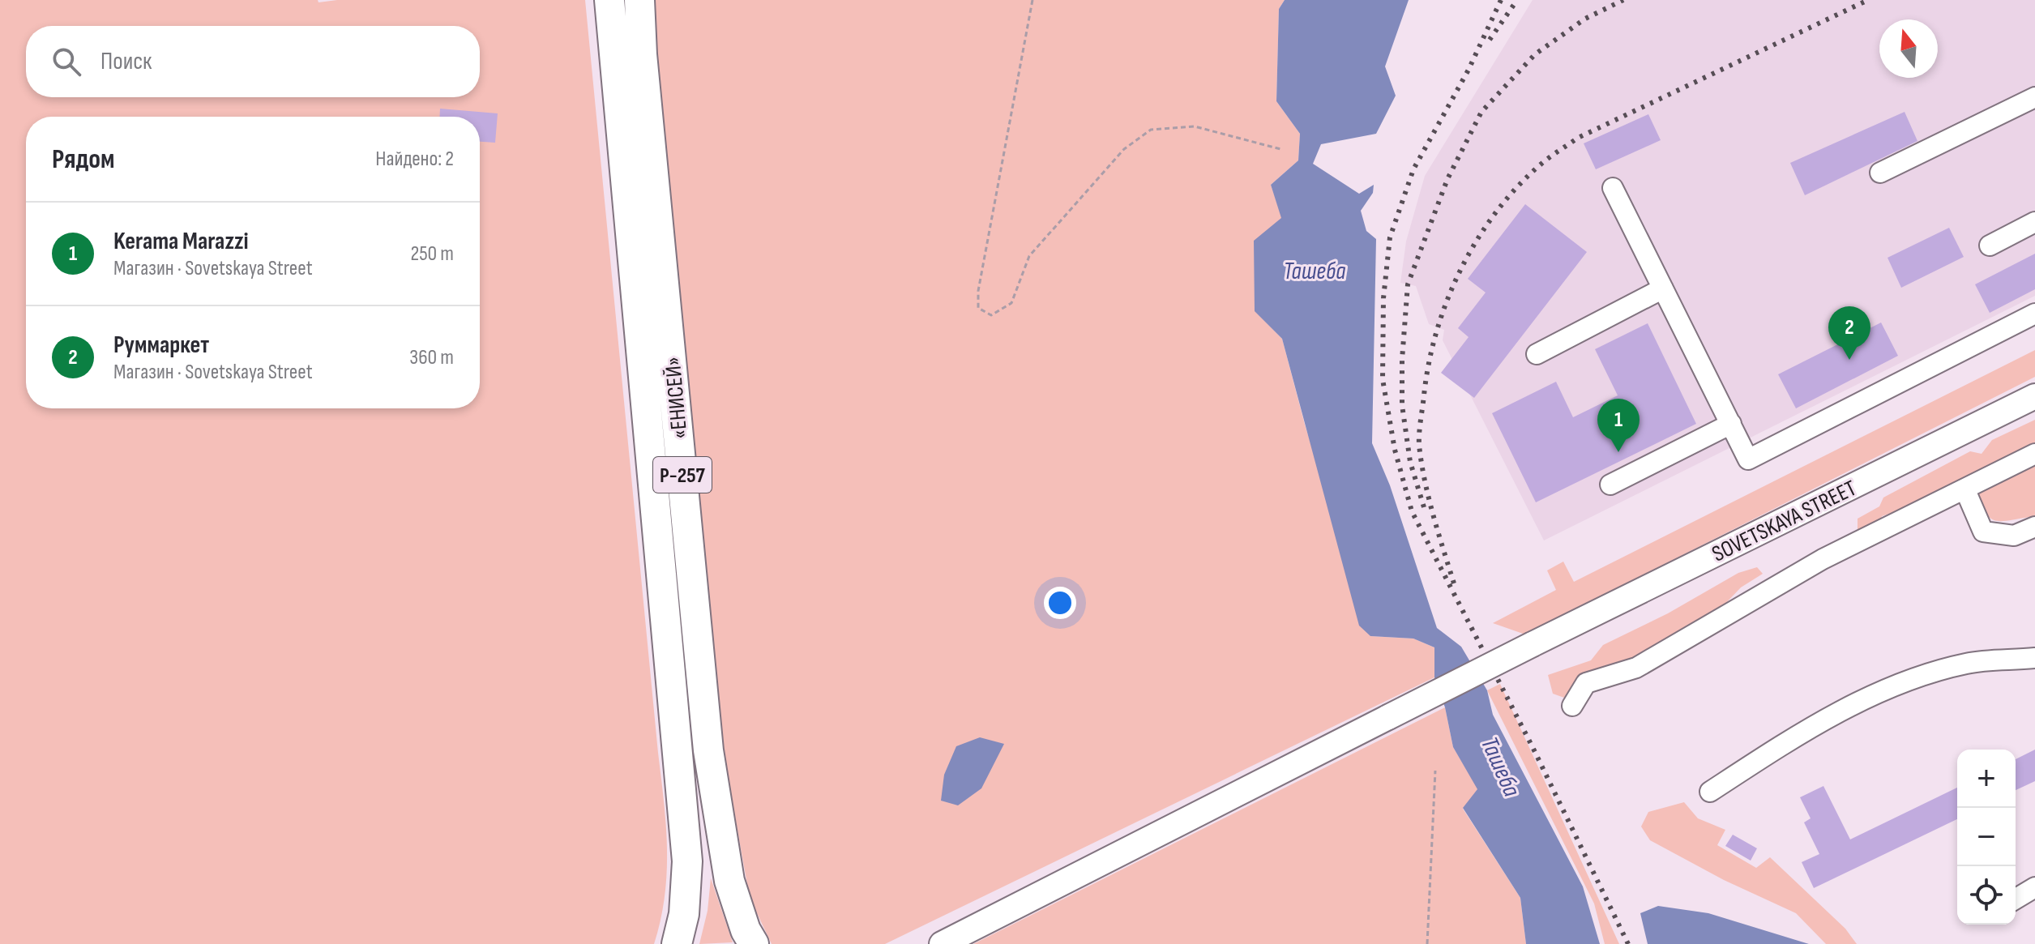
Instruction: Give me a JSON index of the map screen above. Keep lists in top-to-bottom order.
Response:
{
  "streets": {
    "highway": ["«ЕНИСЕЙ»", "Р-257"],
    "main road": ["SOVETSKAYA STREET"]
  },
  "water": ["Ташеба"],
  "north": "top",
  "page": {
    "search": "Поиск",
    "heading": ["Рядом", "Найдено: 2"],
    "list": [
      {
        "mark": "1",
        "name": "Kerama Marazzi",
        "note": "Магазин · Sovetskaya Street",
        "value": "250 m"
      },
      {
        "mark": "2",
        "name": "Руммаркет",
        "note": "Магазин · Sovetskaya Street",
        "value": "360 m"
      }
    ],
    "pins": ["2", "1"],
    "map_buttons": ["+", "−"]
  }
}
